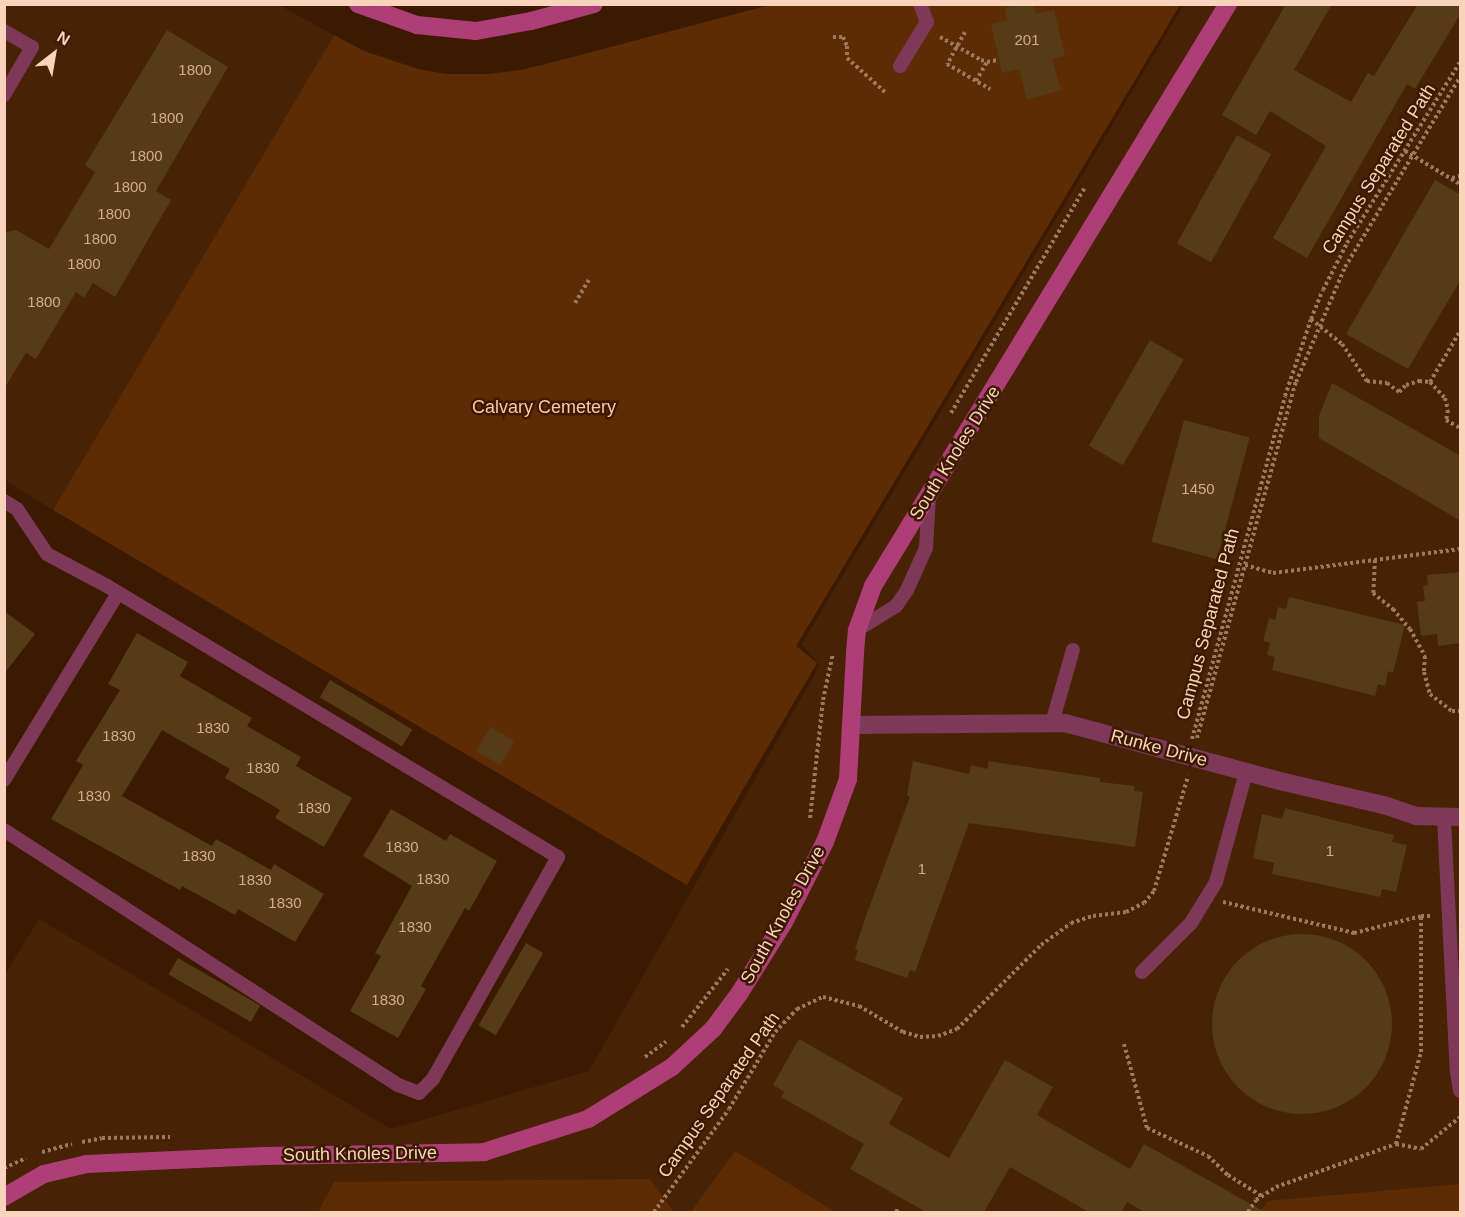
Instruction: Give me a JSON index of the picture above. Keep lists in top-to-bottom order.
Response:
{
  "streets": {
    "street": ["South Knoles Drive", "Runke Drive"],
    "path": ["Campus Separated Path"]
  },
  "crossings": [
    ["Campus Separated Path", "Runke Drive"],
    ["South Knoles Drive", "Runke Drive"]
  ],
  "parks": ["Calvary Cemetery"],
  "house_numbers": [
    "201",
    "1800",
    "1800",
    "1800",
    "1800",
    "1800",
    "1800",
    "1800",
    "1800",
    "1450",
    "1830",
    "1830",
    "1830",
    "1830",
    "1830",
    "1830",
    "1",
    "1830",
    "1",
    "1830",
    "1830",
    "1830",
    "1830",
    "1830"
  ],
  "north": "top right"
}
